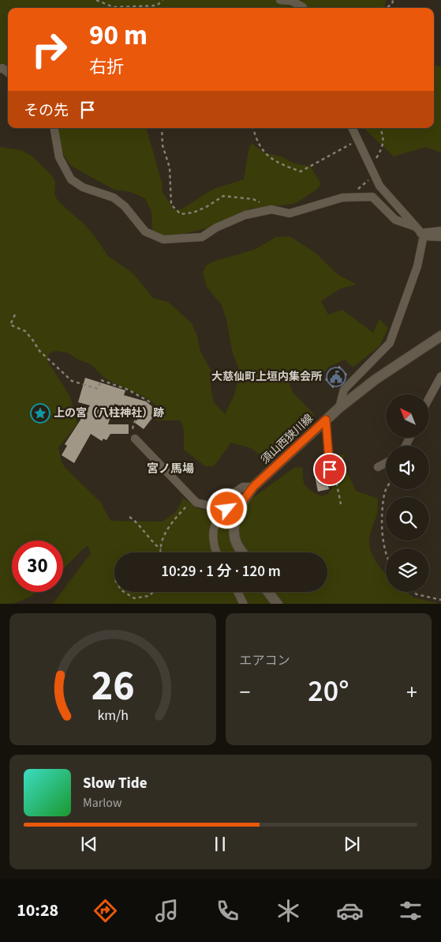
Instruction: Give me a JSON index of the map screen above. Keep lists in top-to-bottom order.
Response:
{
  "streets": {
    "main road": ["須山西狭川線"]
  },
  "districts": ["宮ノ馬場"],
  "places": {
    "public building": ["大慈仙町上垣内集会所"],
    "place": ["上の宮（八柱神社）跡"]
  },
  "north": "top left",
  "page": {
    "turn": ["90 m", "右折"],
    "then": "その先",
    "limit": "30",
    "trip": "10:29 · 1 分 · 120 m",
    "tile": "エアコン",
    "heat": ["−", "20°", "+"],
    "song": ["Slow Tide", "Marlow"],
    "tabs": "10:28",
    "gauge": ["26", "km/h"]
  }
}
